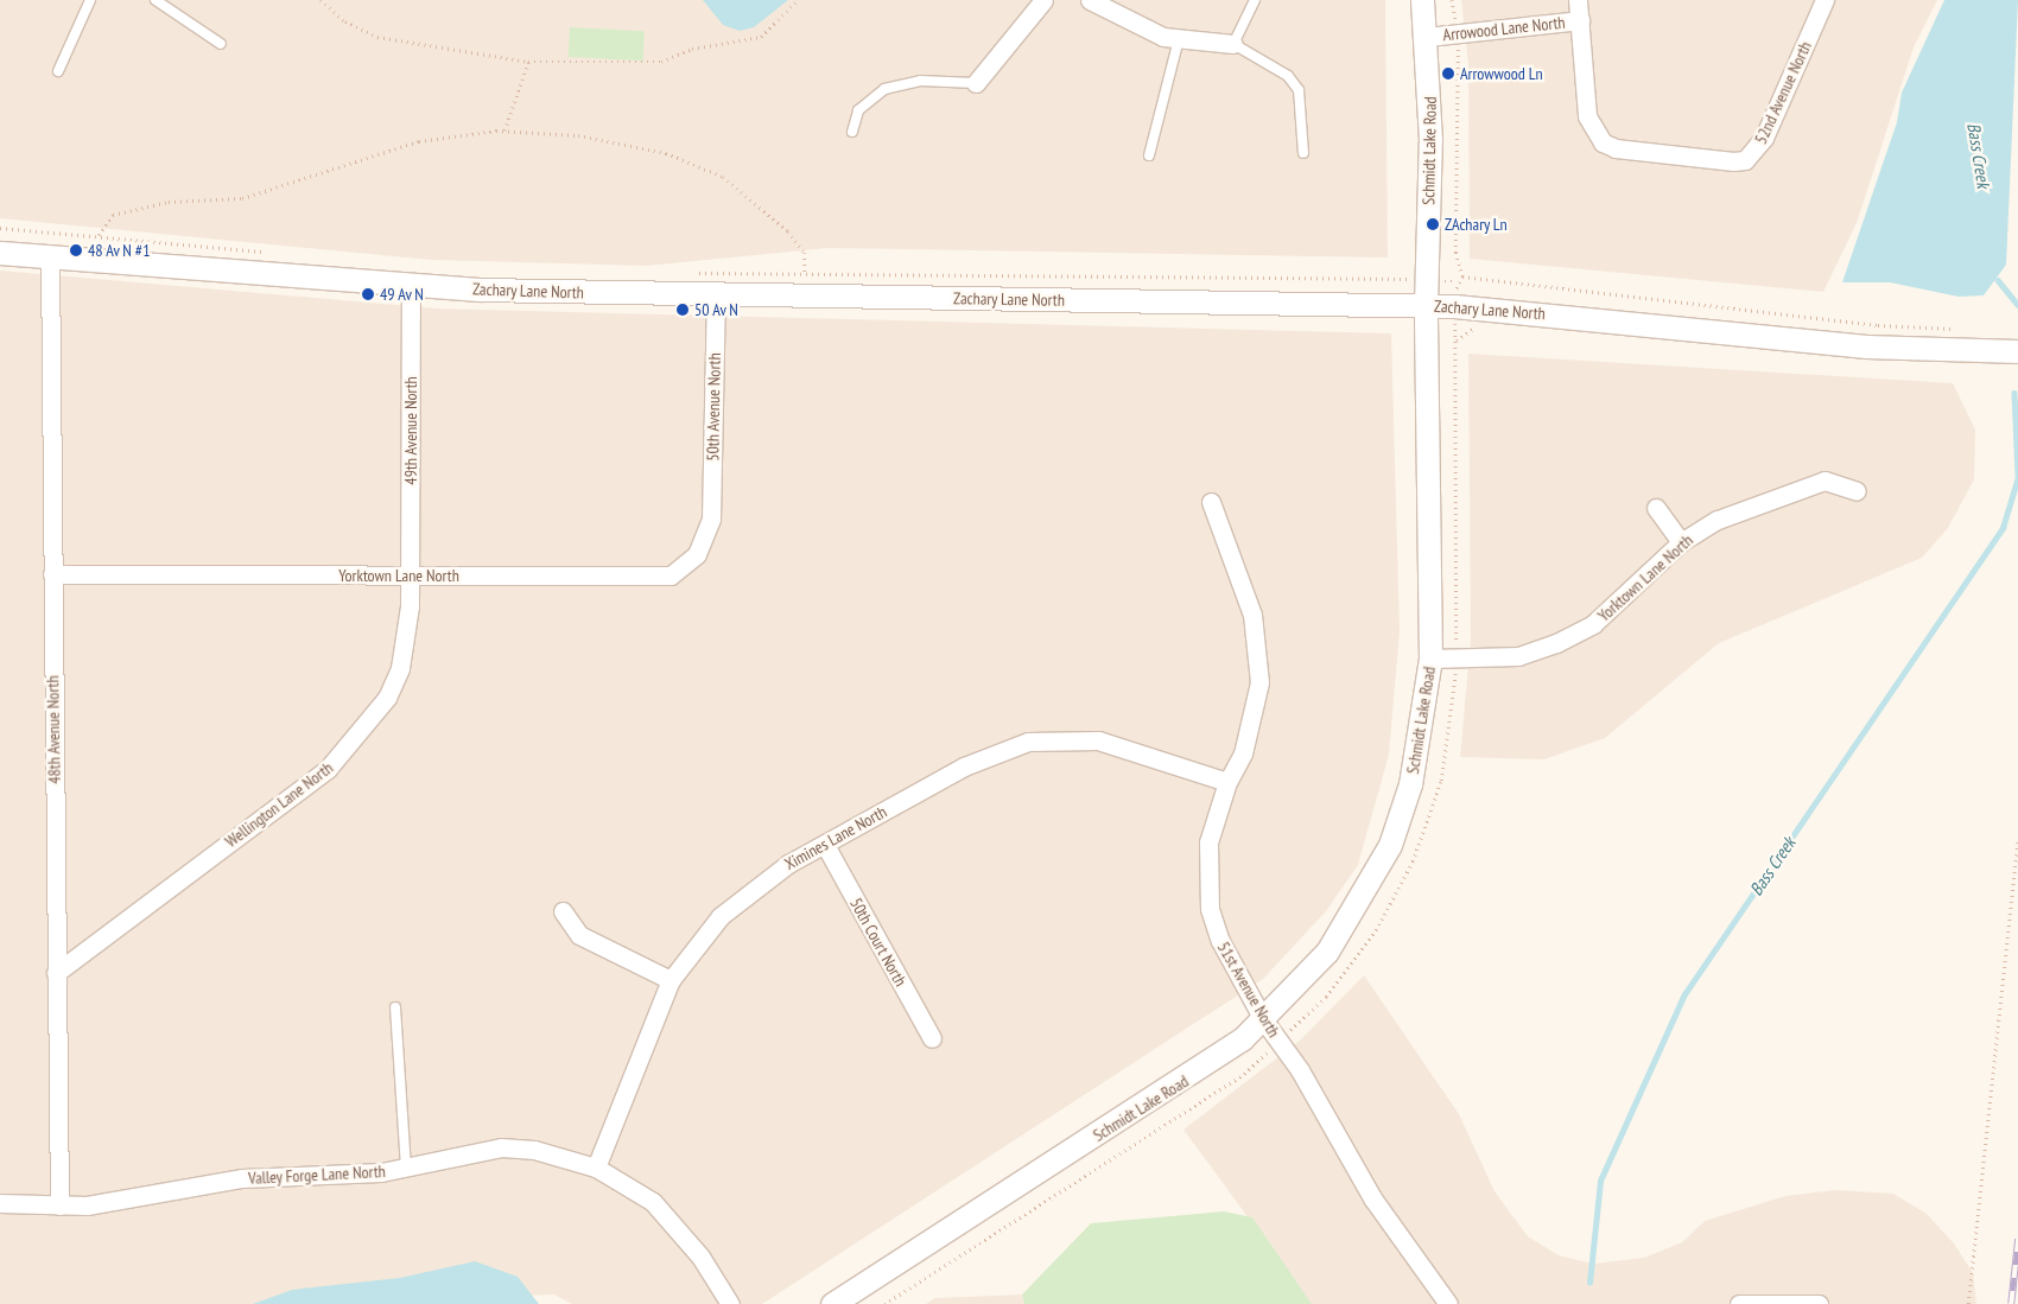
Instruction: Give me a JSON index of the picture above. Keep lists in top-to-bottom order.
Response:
{
  "streets": {
    "street": [
      "Arrowood Lane North",
      "52nd Avenue North",
      "Schmidt Lake Road",
      "Zachary Lane North",
      "50th Avenue North",
      "49th Avenue North",
      "Yorktown Lane North",
      "48th Avenue North",
      "Wellington Lane North",
      "Ximines Lane North",
      "50th Court North",
      "51st Avenue North",
      "Valley Forge Lane North"
    ]
  },
  "crossings": [
    ["Arrowood Lane North", "52nd Avenue North"],
    ["Arrowood Lane North", "Schmidt Lake Road"],
    ["Schmidt Lake Road", "Zachary Lane North"],
    ["Schmidt Lake Road", "Yorktown Lane North"],
    ["Schmidt Lake Road", "51st Avenue North"],
    ["Zachary Lane North", "50th Avenue North"],
    ["Zachary Lane North", "49th Avenue North"],
    ["Zachary Lane North", "48th Avenue North"],
    ["50th Avenue North", "Yorktown Lane North"],
    ["49th Avenue North", "Yorktown Lane North"],
    ["49th Avenue North", "Wellington Lane North"],
    ["Yorktown Lane North", "48th Avenue North"],
    ["Yorktown Lane North", "Wellington Lane North"],
    ["48th Avenue North", "Wellington Lane North"],
    ["48th Avenue North", "Valley Forge Lane North"],
    ["Ximines Lane North", "50th Court North"],
    ["Ximines Lane North", "51st Avenue North"],
    ["Ximines Lane North", "Valley Forge Lane North"]
  ],
  "water": ["Bass Creek"],
  "places": [
    "Arrowwood Ln",
    "ZAchary Ln",
    "48 Av N #1",
    "49 Av N",
    "50 Av N"
  ]
}
